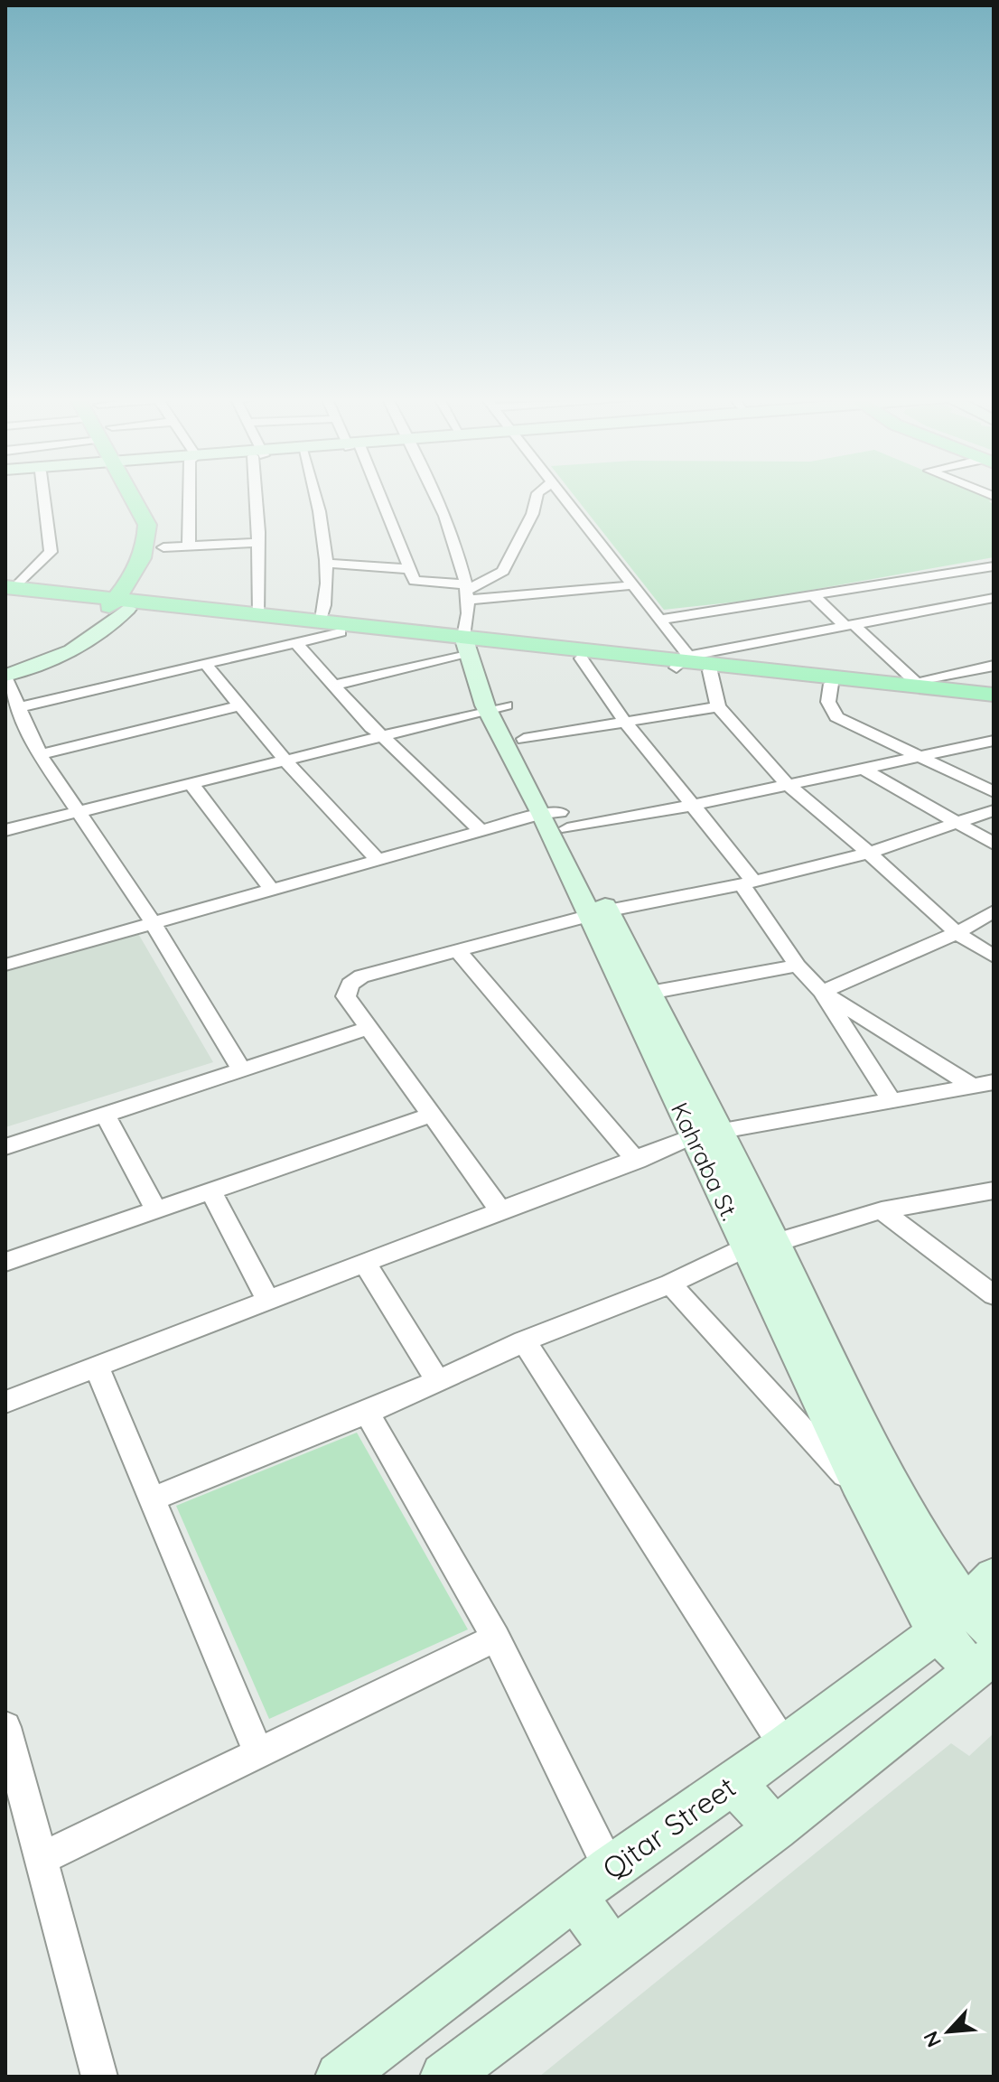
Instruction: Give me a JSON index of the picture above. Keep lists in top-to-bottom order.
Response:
{
  "streets": {
    "main road": ["Kahraba St.", "Qitar Street"]
  },
  "crossings": [
    ["Kahraba St.", "Qitar Street"]
  ],
  "north": "bottom left"
}
